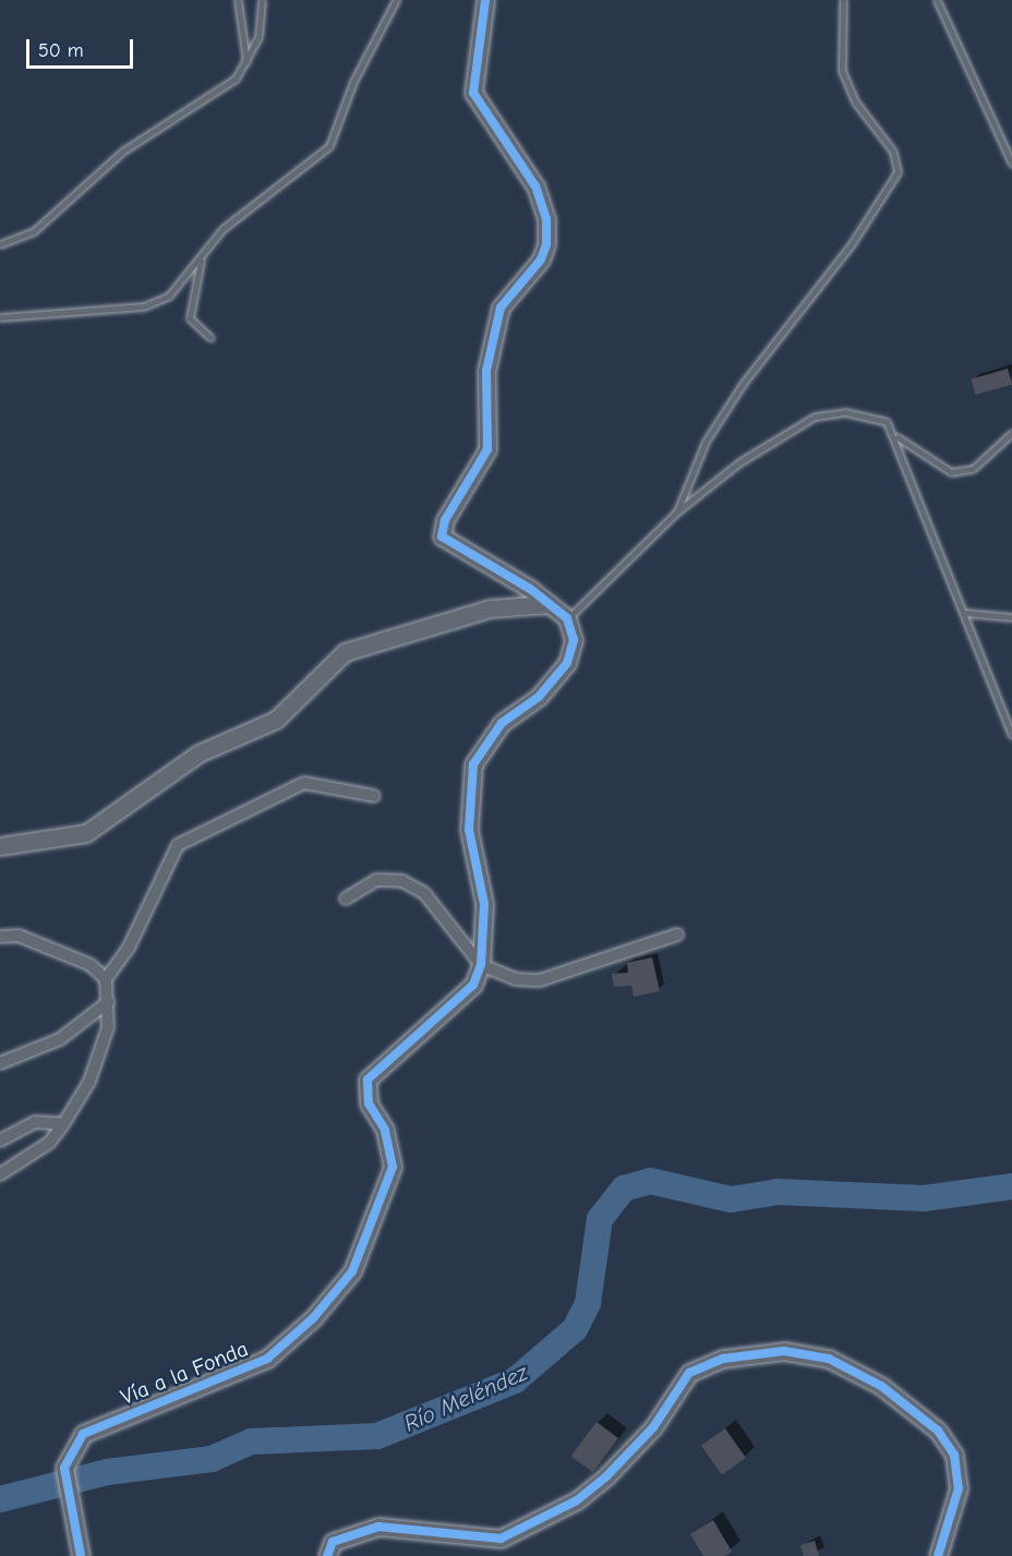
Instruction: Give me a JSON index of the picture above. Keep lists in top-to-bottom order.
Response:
{
  "streets": {
    "street": ["Vía a la Fonda"]
  },
  "water": ["Río Meléndez"],
  "scale_bar": "50 m"
}
